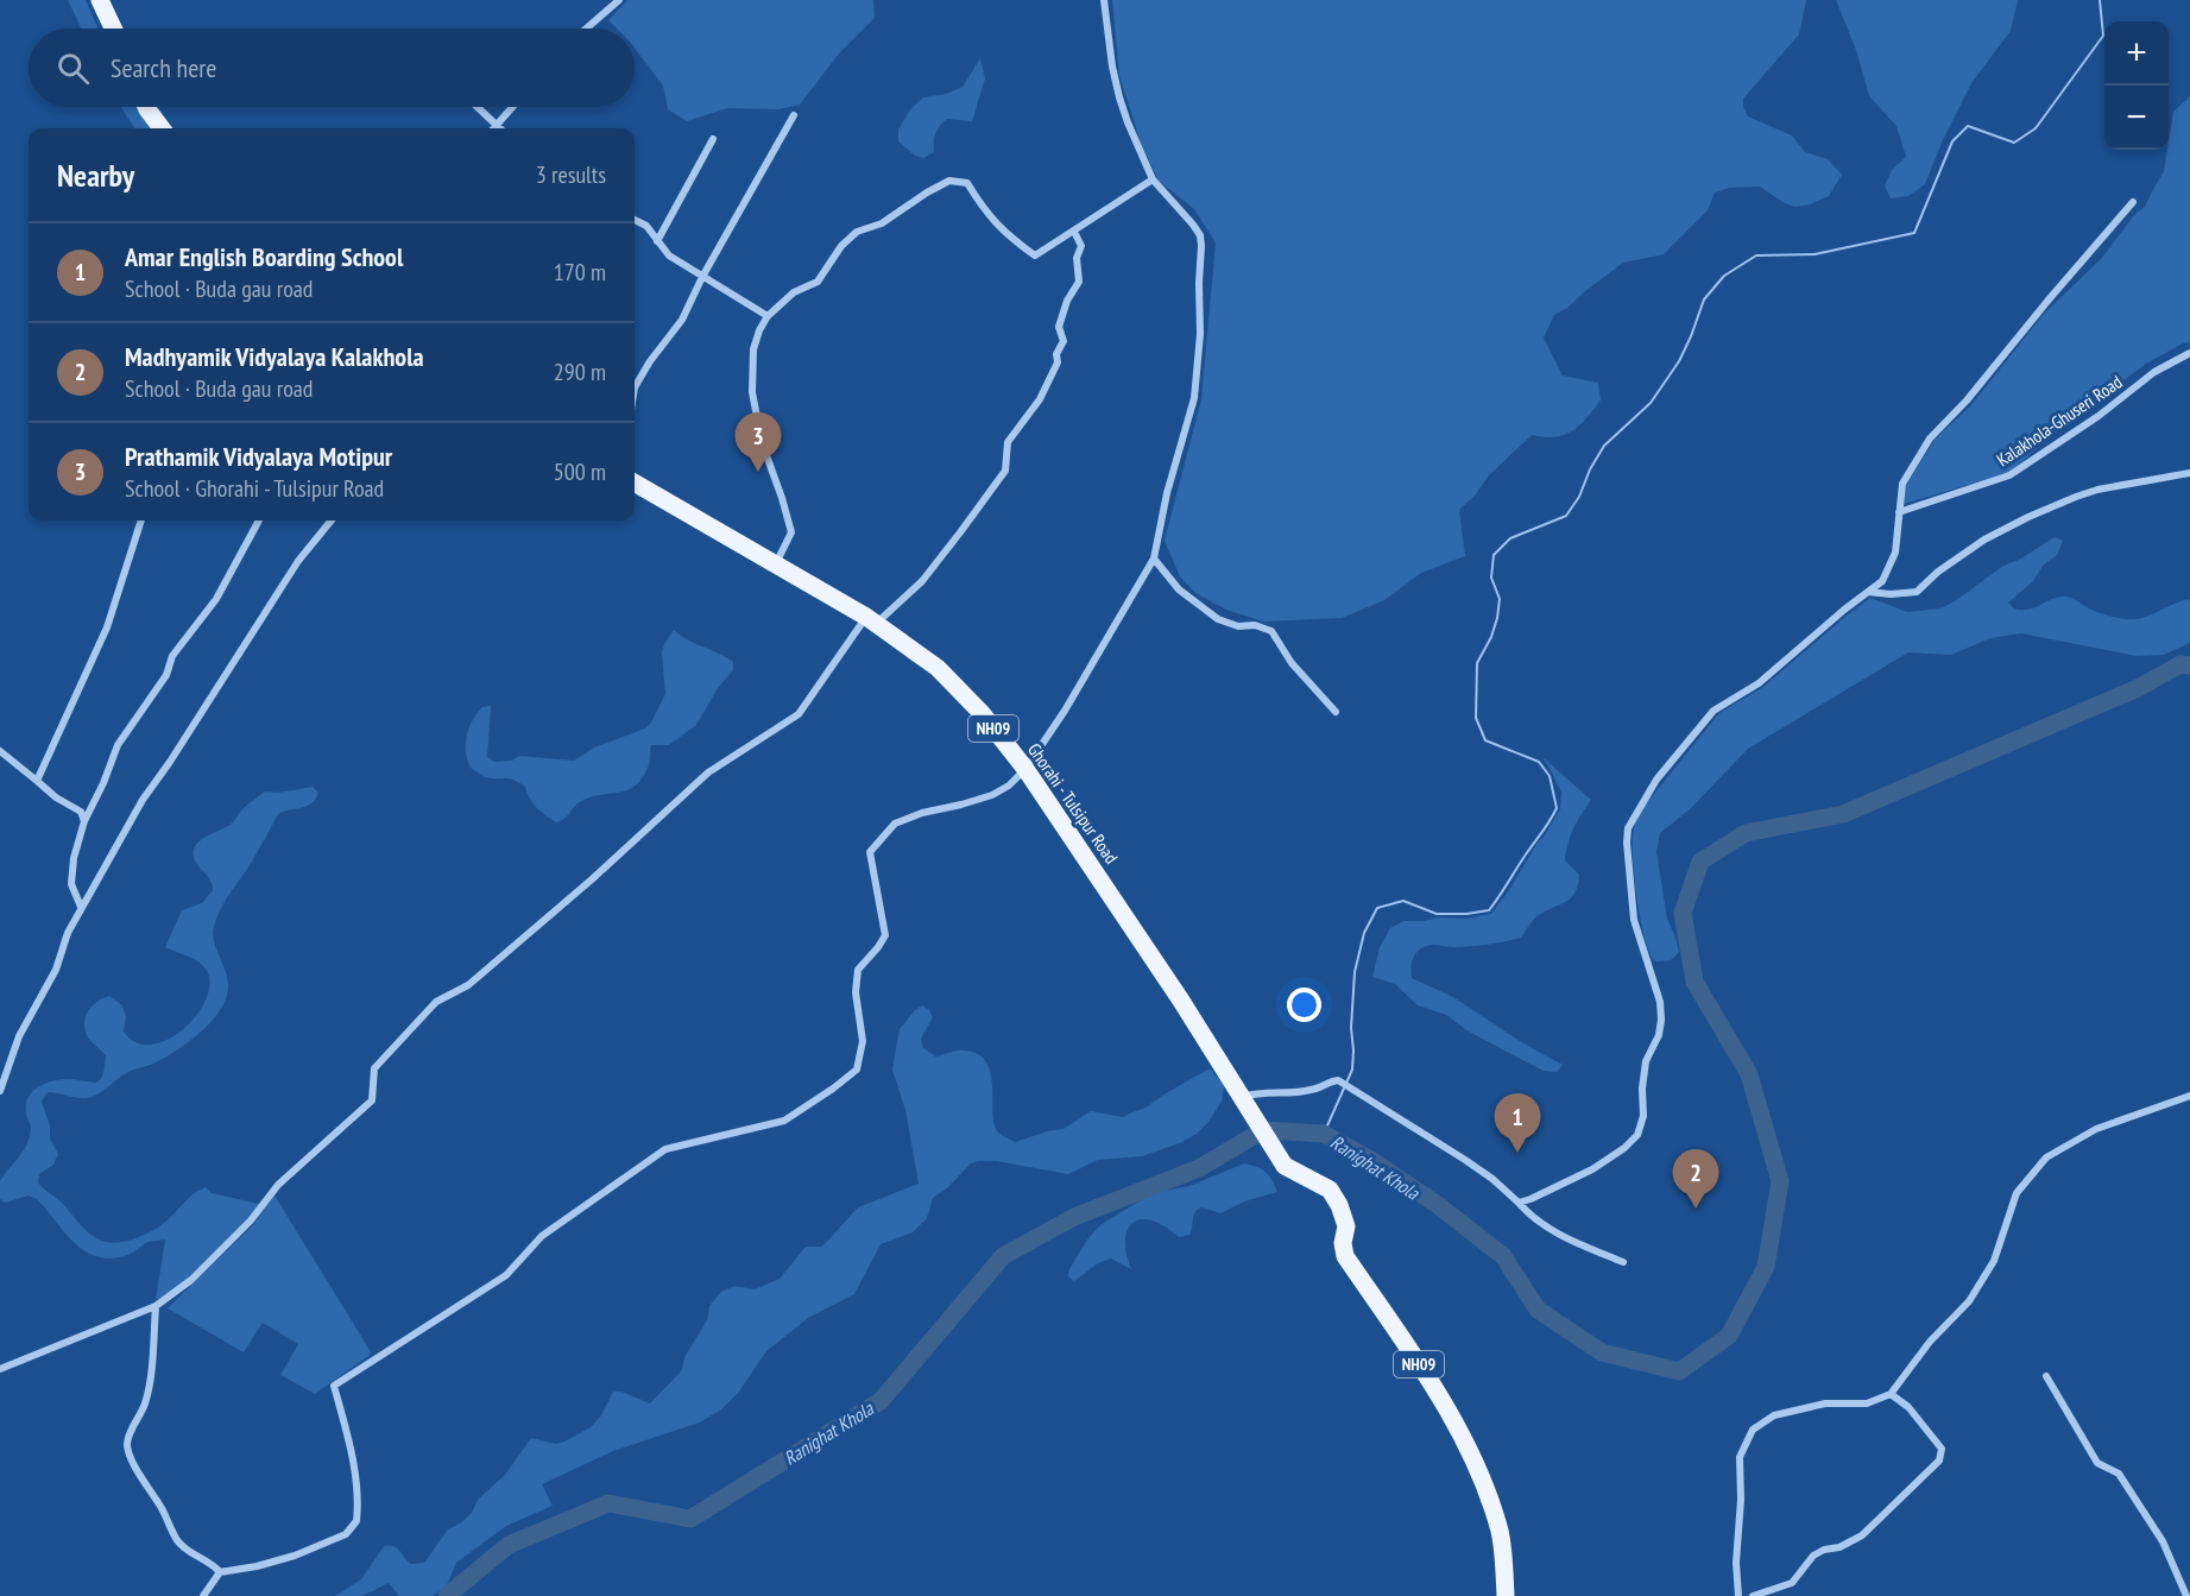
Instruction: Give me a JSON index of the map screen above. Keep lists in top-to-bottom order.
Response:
{
  "streets": {
    "main road": ["NH09", "Ghorahi - Tulsipur Road"],
    "street": ["Kalakhola-Ghuseri Road"]
  },
  "crossings": [
    ["NH09", "Ghorahi - Tulsipur Road"]
  ],
  "water": ["Ranighat Khola"],
  "page": {
    "map_buttons": ["+", "−"],
    "search": "Search here",
    "heading": ["Nearby", "3 results"],
    "list": [
      {
        "mark": "1",
        "name": "Amar English Boarding School",
        "note": "School · Buda gau road",
        "value": "170 m"
      },
      {
        "mark": "2",
        "name": "Madhyamik Vidyalaya Kalakhola",
        "note": "School · Buda gau road",
        "value": "290 m"
      },
      {
        "mark": "3",
        "name": "Prathamik Vidyalaya Motipur",
        "note": "School · Ghorahi - Tulsipur Road",
        "value": "500 m"
      }
    ],
    "pins": ["3", "1", "2"]
  }
}
